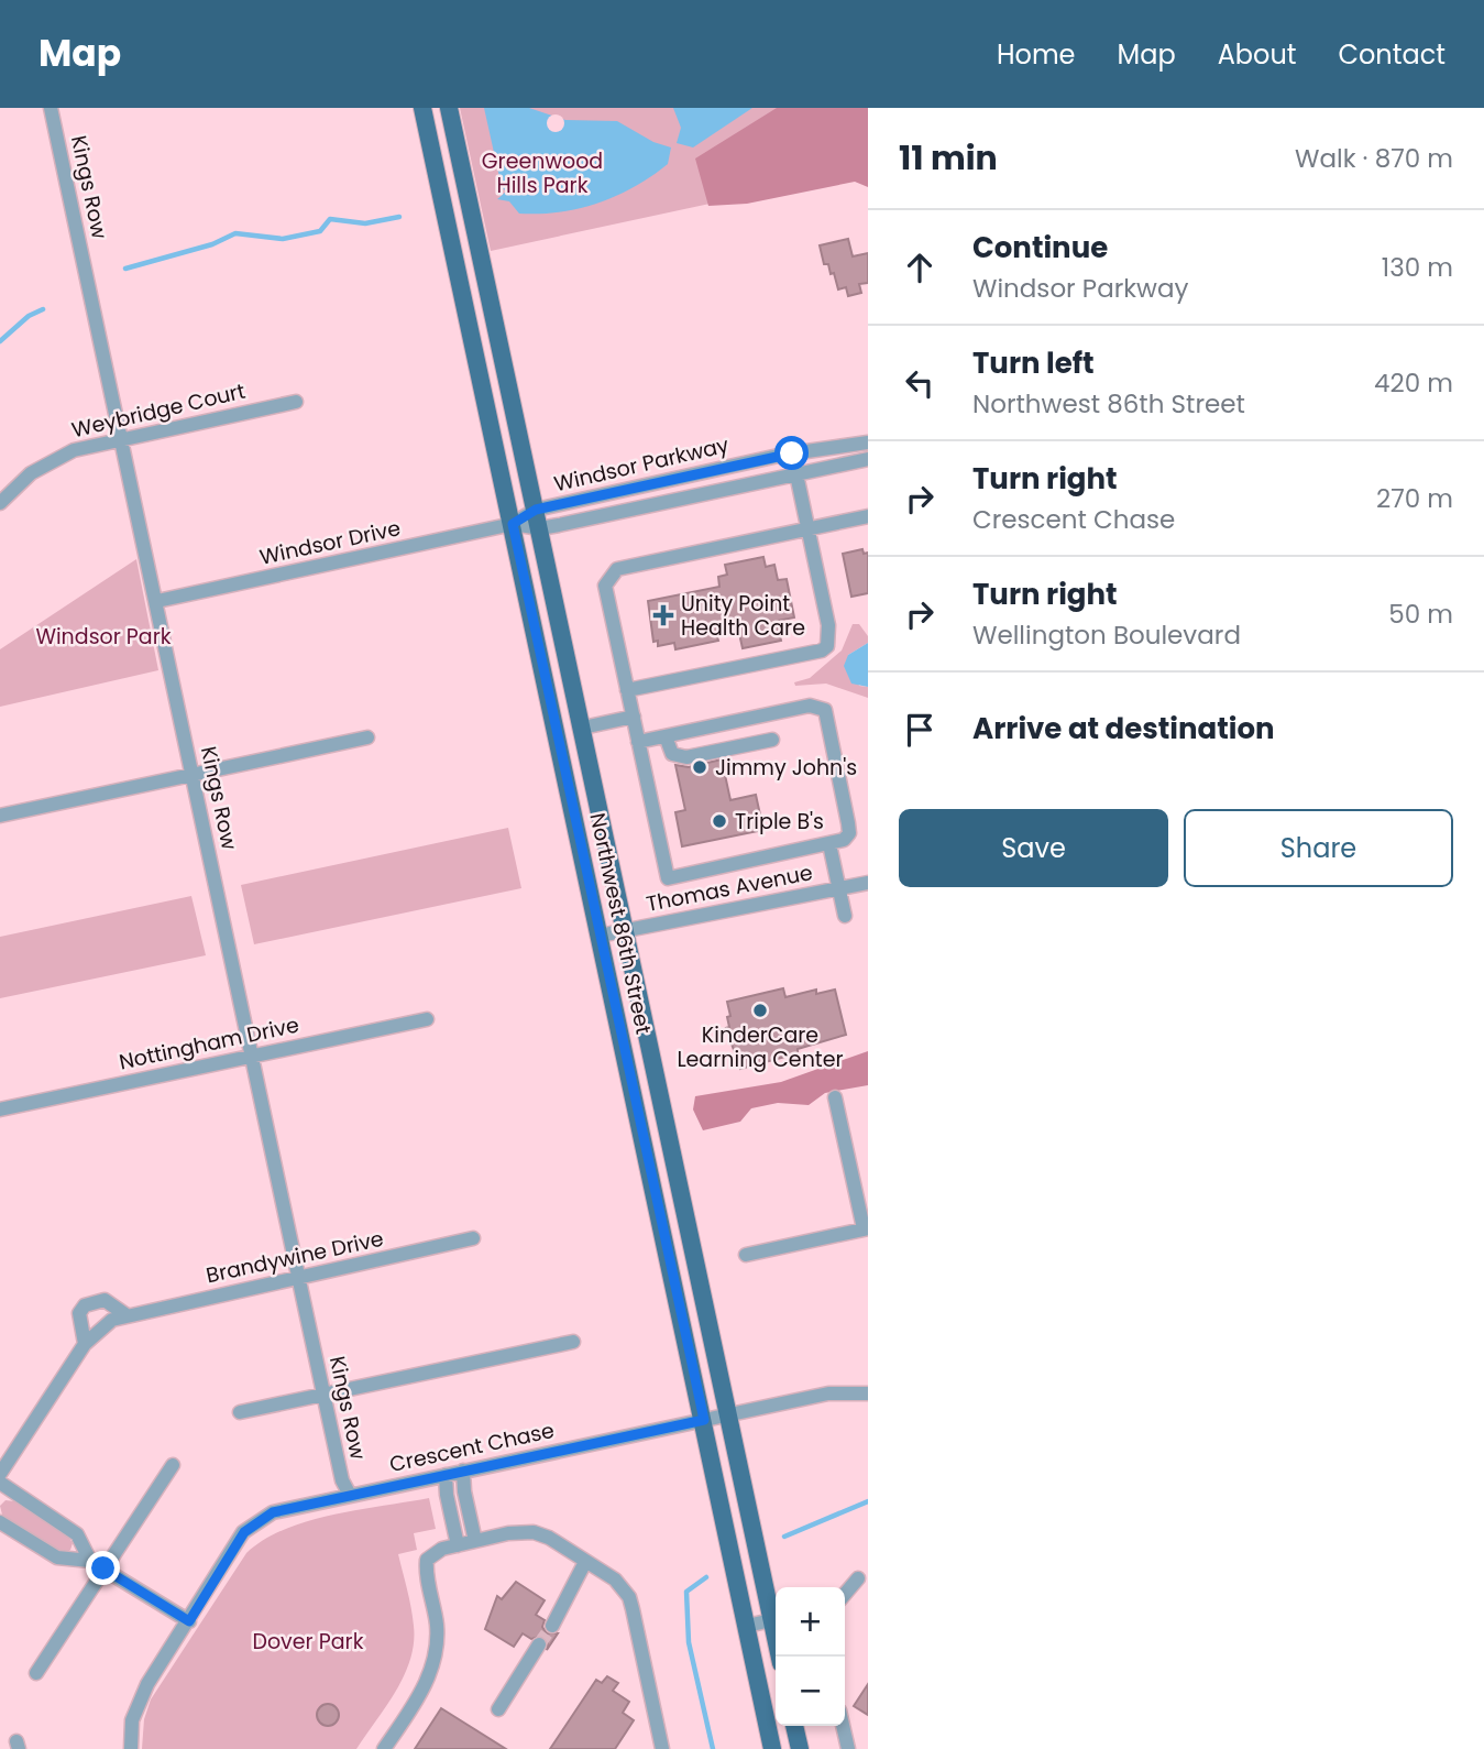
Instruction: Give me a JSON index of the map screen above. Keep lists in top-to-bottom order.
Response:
{
  "streets": {
    "main road": ["Northwest 86th Street"],
    "street": [
      "Kings Row",
      "Weybridge Court",
      "Windsor Parkway",
      "Windsor Drive",
      "Thomas Avenue",
      "Nottingham Drive",
      "Brandywine Drive",
      "Crescent Chase"
    ]
  },
  "crossings": [
    ["Kings Row", "Weybridge Court"],
    ["Kings Row", "Windsor Drive"],
    ["Kings Row", "Nottingham Drive"],
    ["Kings Row", "Brandywine Drive"],
    ["Kings Row", "Crescent Chase"],
    ["Windsor Parkway", "Windsor Drive"],
    ["Windsor Parkway", "Northwest 86th Street"],
    ["Windsor Drive", "Northwest 86th Street"],
    ["Thomas Avenue", "Northwest 86th Street"],
    ["Northwest 86th Street", "Crescent Chase"]
  ],
  "parks": ["Greenwood Hills Park", "Windsor Park", "Dover Park"],
  "places": {
    "health": ["Unity Point Health Care"],
    "other": ["Jimmy John's", "Triple B's", "KinderCare Learning Center"]
  },
  "page": {
    "header": "Map",
    "nav": [
      "Home",
      "Map",
      "About",
      "Contact"
    ],
    "heading": ["11 min", "Walk · 870 m"],
    "list": [
      ["Continue", "Windsor Parkway", "130 m"],
      ["Turn left", "Northwest 86th Street", "420 m"],
      ["Turn right", "Crescent Chase", "270 m"],
      ["Turn right", "Wellington Boulevard", "50 m"],
      "Arrive at destination"
    ],
    "buttons": ["Save", "Share"],
    "map_buttons": ["+", "−"]
  }
}
